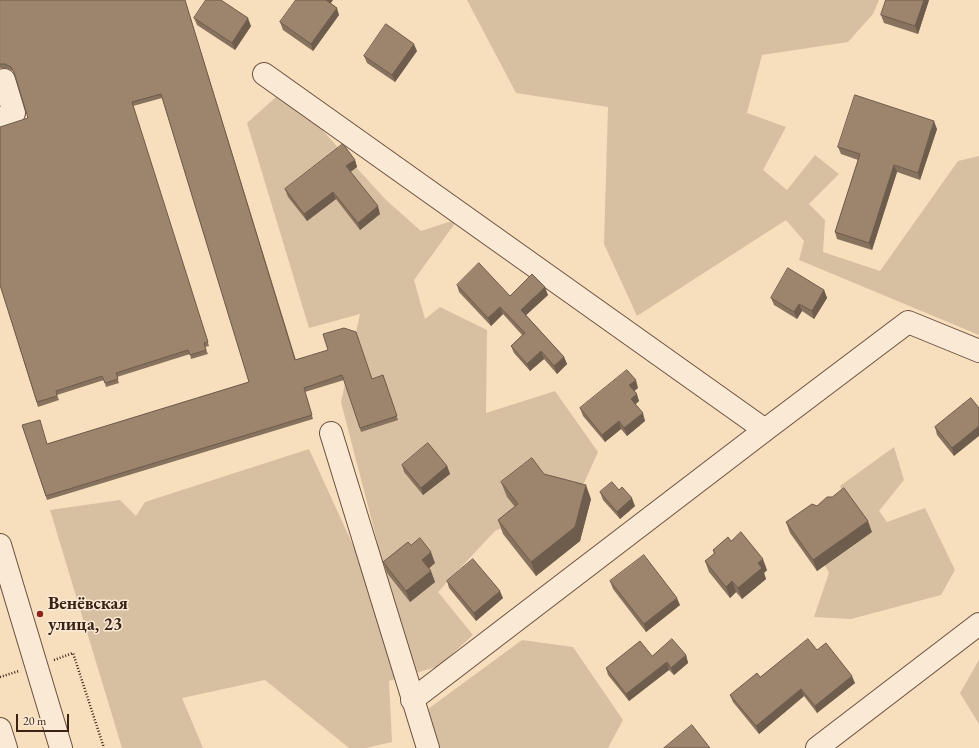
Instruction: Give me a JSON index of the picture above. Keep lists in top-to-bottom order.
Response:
{
  "places": ["Венёвская улица, 23"],
  "scale_bar": "20 m"
}
